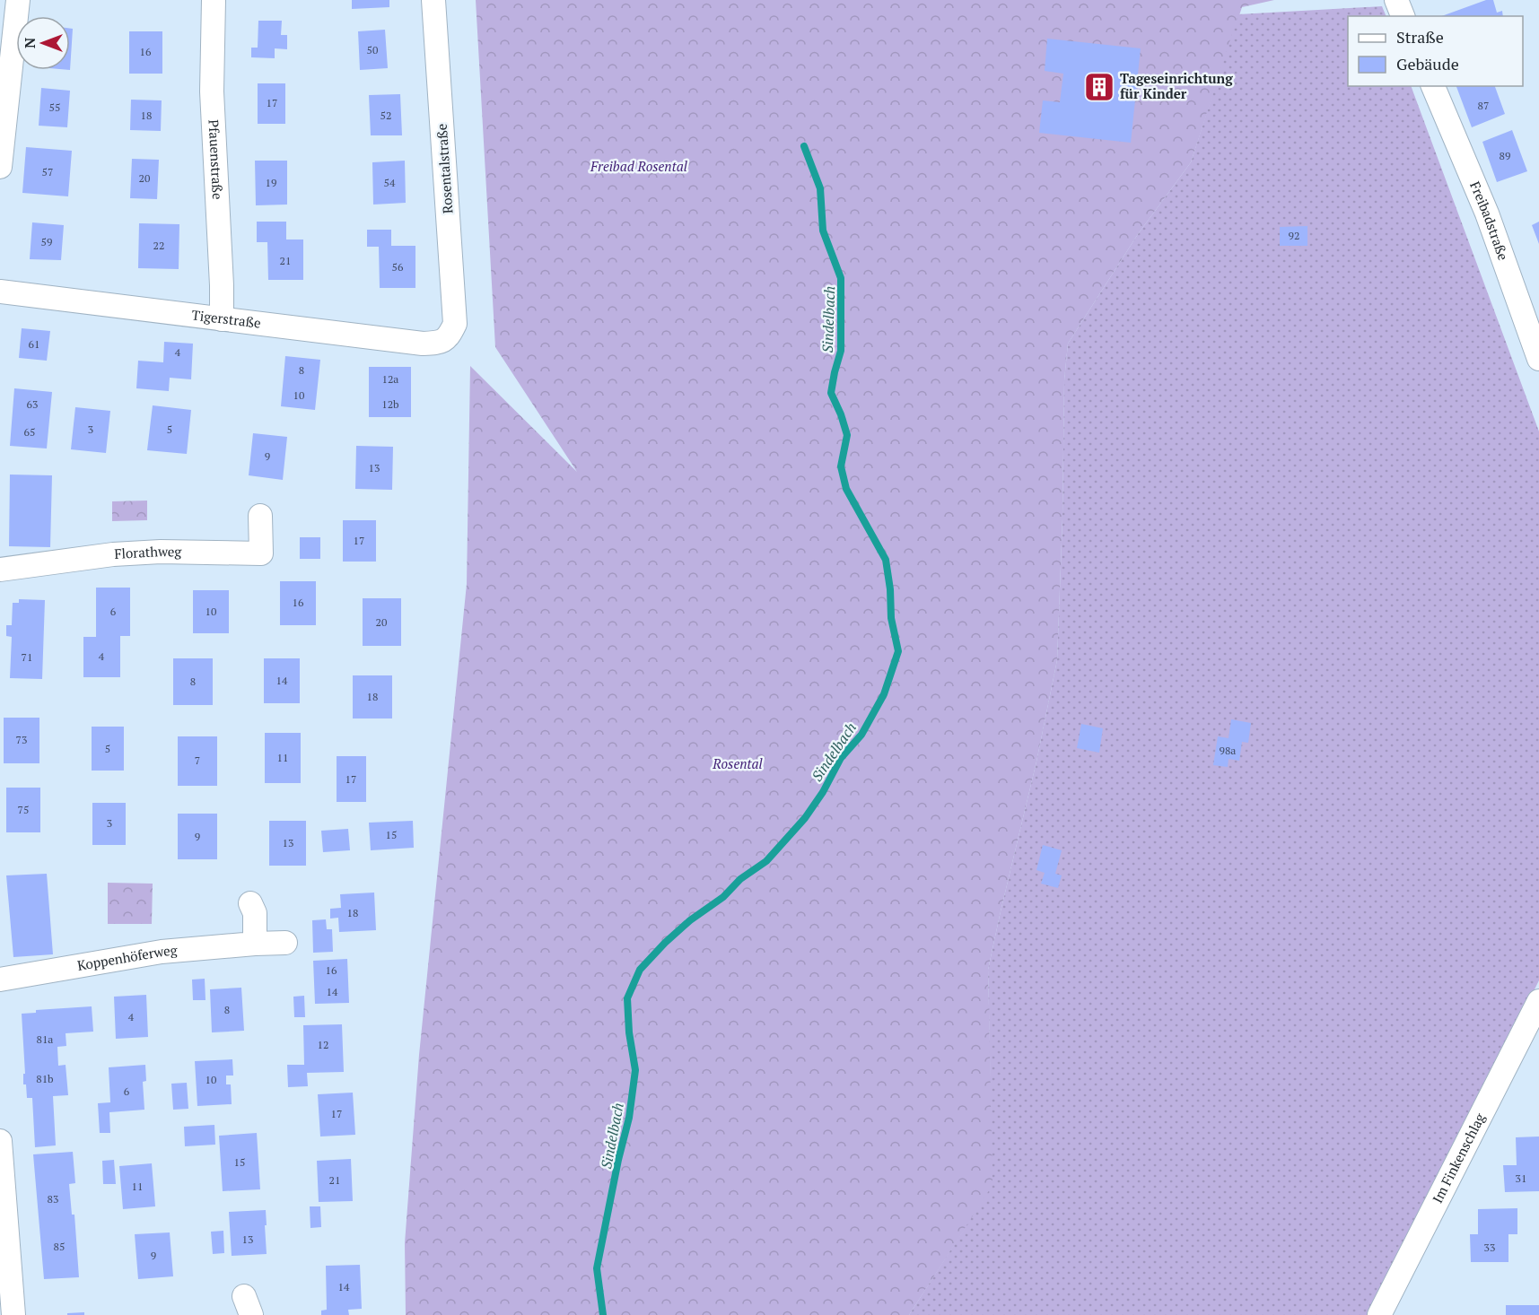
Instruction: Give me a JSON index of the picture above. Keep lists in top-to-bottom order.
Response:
{
  "streets": {
    "street": [
      "Pfauenstraße",
      "Rosentalstraße",
      "Freibadstraße",
      "Tigerstraße",
      "Florathweg",
      "Koppenhöferweg",
      "Im Finkenschlag"
    ]
  },
  "crossings": [
    ["Pfauenstraße", "Tigerstraße"],
    ["Rosentalstraße", "Tigerstraße"]
  ],
  "water": ["Sindelbach"],
  "parks": ["Freibad Rosental", "Rosental"],
  "places": {
    "building": ["Tageseinrichtung für Kinder"]
  },
  "house_numbers": [
    "50",
    "16",
    "17",
    "87",
    "55",
    "18",
    "52",
    "89",
    "57",
    "20",
    "19",
    "54",
    "92",
    "59",
    "22",
    "21",
    "56",
    "61",
    "4",
    "8",
    "12a",
    "10",
    "63",
    "12b",
    "3",
    "5",
    "65",
    "9",
    "13",
    "17",
    "16",
    "6",
    "10",
    "20",
    "4",
    "71",
    "14",
    "8",
    "18",
    "73",
    "5",
    "98a",
    "11",
    "7",
    "17",
    "75",
    "3",
    "15",
    "9",
    "13",
    "18",
    "16",
    "14",
    "8",
    "4",
    "81a",
    "12",
    "81b",
    "10",
    "6",
    "17",
    "15",
    "31",
    "21",
    "11",
    "83",
    "13",
    "85",
    "33",
    "9",
    "14"
  ],
  "legend": ["Straße", "Gebäude"],
  "north": "left"
}
